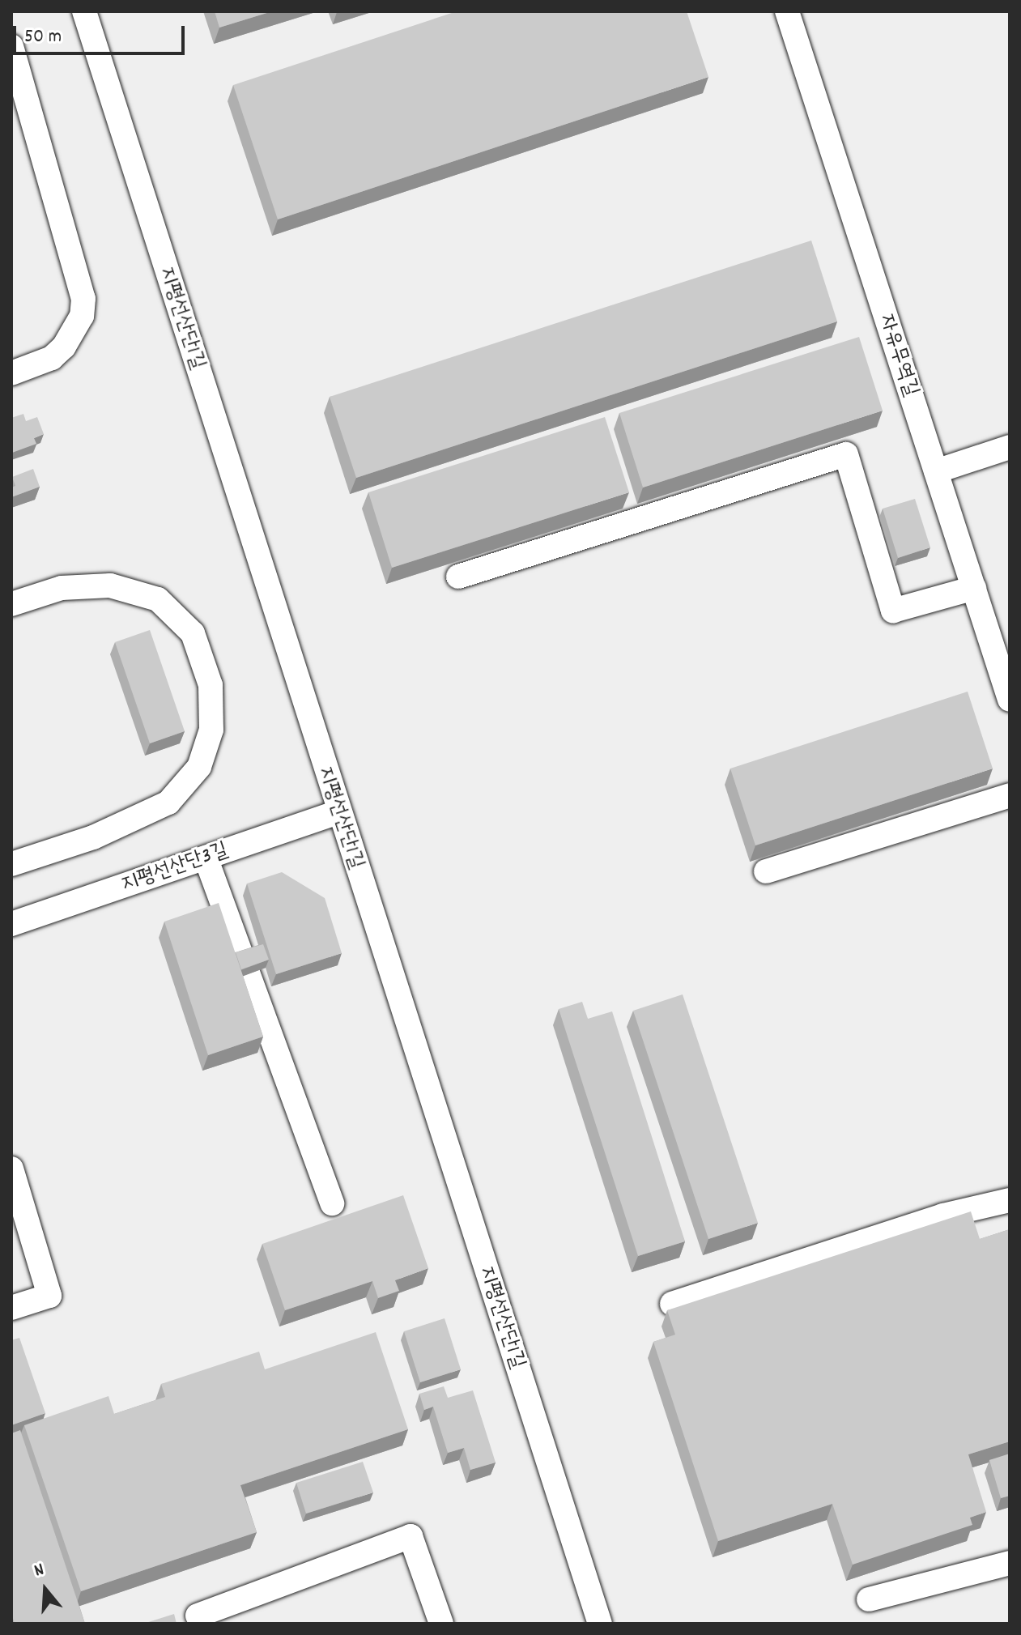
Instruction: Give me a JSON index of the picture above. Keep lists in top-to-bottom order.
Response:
{
  "streets": {
    "street": ["지평선산단1길", "자유무역길", "지평선산단3길"]
  },
  "crossings": [
    ["지평선산단1길", "지평선산단3길"]
  ],
  "scale_bar": "50 m",
  "north": "top"
}
